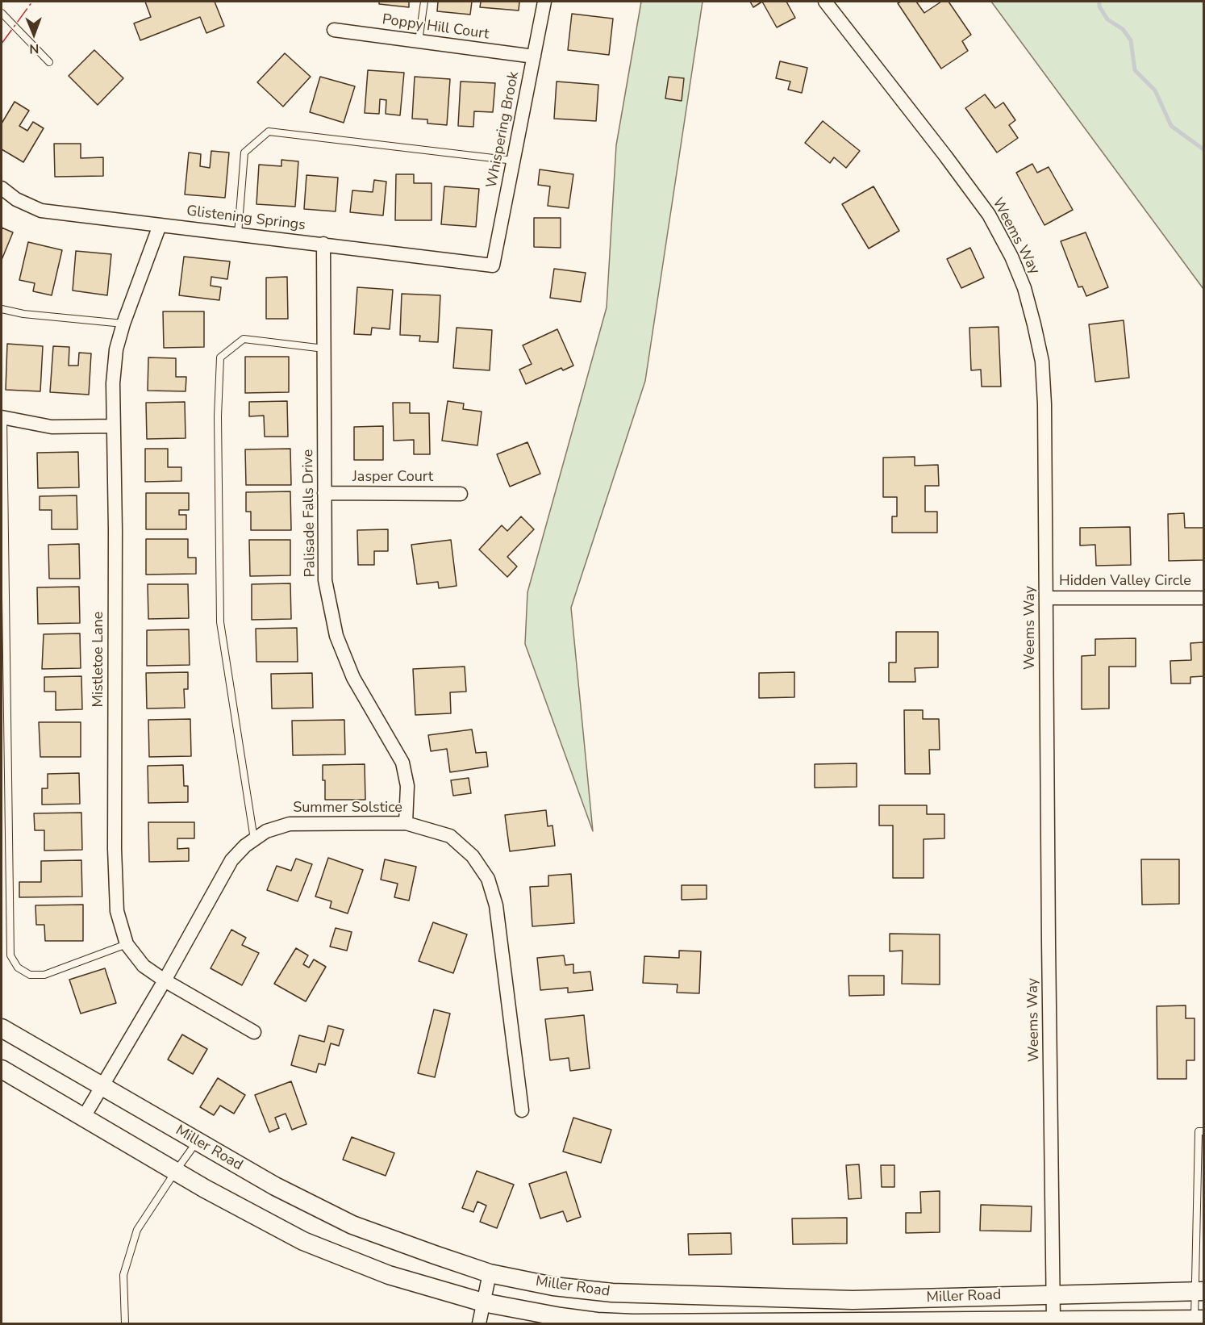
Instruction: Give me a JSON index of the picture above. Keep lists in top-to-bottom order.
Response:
{
  "streets": {
    "main road": ["Miller Road"],
    "street": [
      "Poppy Hill Court",
      "Whispering Brook",
      "Glistening Springs",
      "Weems Way",
      "Jasper Court",
      "Palisade Falls Drive",
      "Hidden Valley Circle",
      "Mistletoe Lane",
      "Summer Solstice"
    ]
  },
  "crossings": [
    ["Poppy Hill Court", "Whispering Brook"],
    ["Whispering Brook", "Glistening Springs"],
    ["Glistening Springs", "Palisade Falls Drive"],
    ["Glistening Springs", "Mistletoe Lane"],
    ["Weems Way", "Hidden Valley Circle"],
    ["Weems Way", "Miller Road"],
    ["Jasper Court", "Palisade Falls Drive"],
    ["Palisade Falls Drive", "Summer Solstice"],
    ["Mistletoe Lane", "Summer Solstice"],
    ["Summer Solstice", "Miller Road"]
  ],
  "north": "bottom"
}
